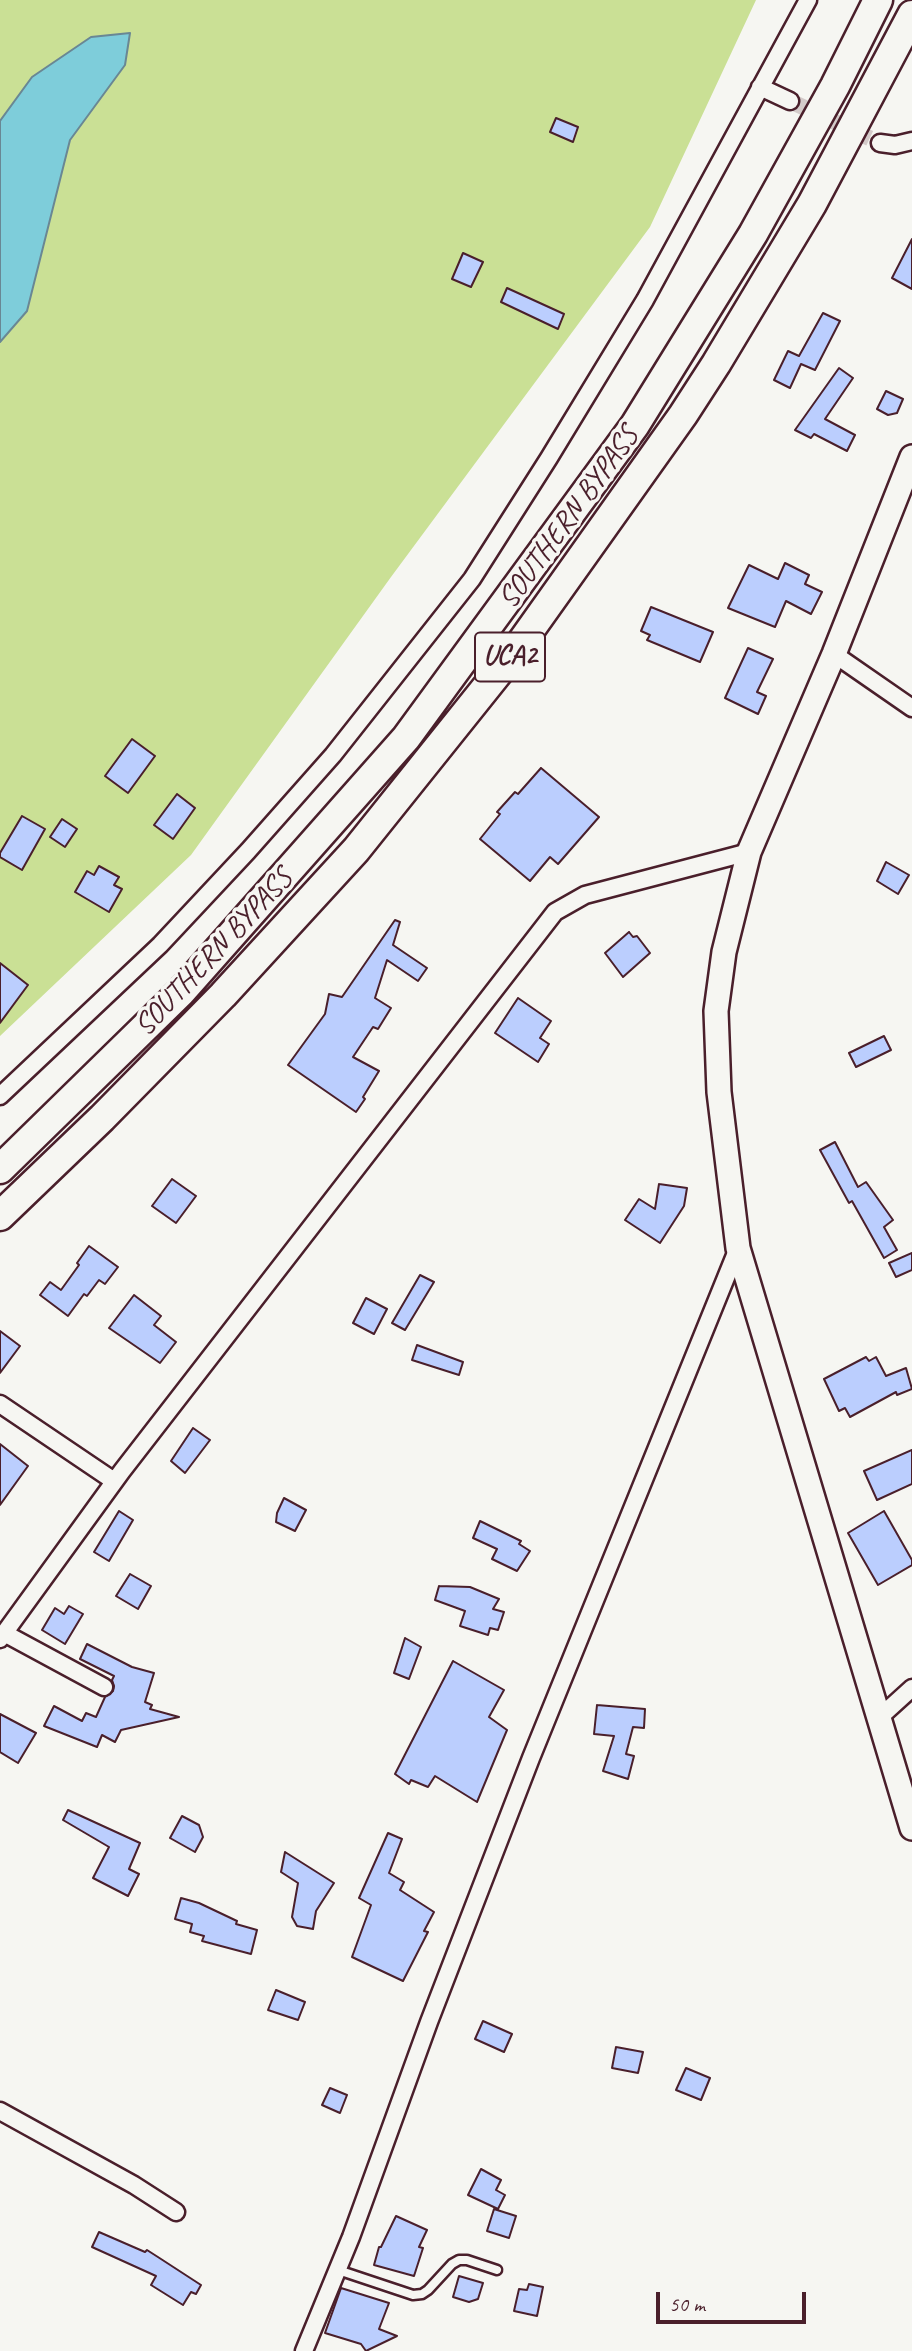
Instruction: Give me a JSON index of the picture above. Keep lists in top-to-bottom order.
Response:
{
  "streets": {
    "highway": ["SOUTHERN BYPASS", "UCA2"]
  },
  "scale_bar": "50 m"
}
